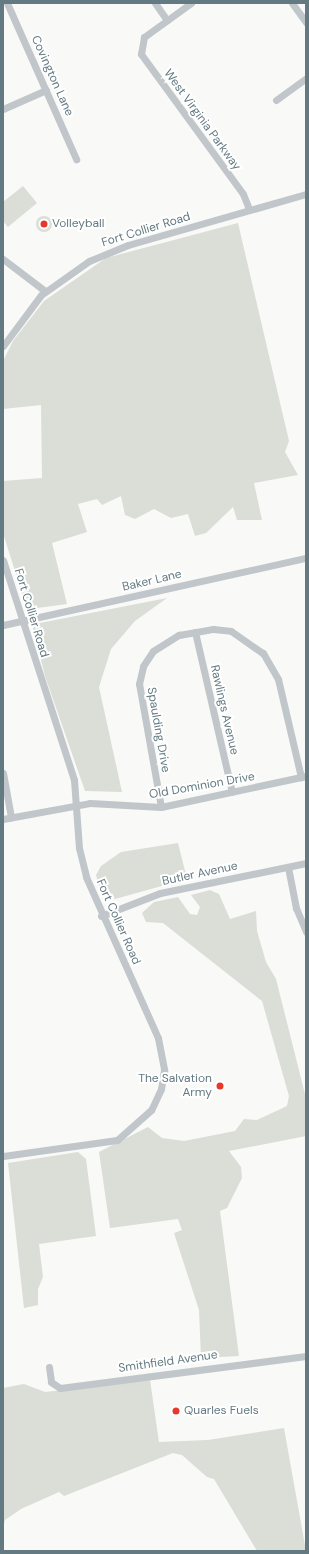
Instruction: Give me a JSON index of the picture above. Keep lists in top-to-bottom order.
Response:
{
  "streets": {
    "street": [
      "Covington Lane",
      "West Virginia Parkway",
      "Fort Collier Road",
      "Baker Lane",
      "Rawlings Avenue",
      "Spaulding Drive",
      "Old Dominion Drive",
      "Butler Avenue",
      "Smithfield Avenue"
    ]
  },
  "crossings": [
    ["West Virginia Parkway", "Fort Collier Road"],
    ["Fort Collier Road", "Baker Lane"],
    ["Fort Collier Road", "Old Dominion Drive"],
    ["Fort Collier Road", "Butler Avenue"],
    ["Rawlings Avenue", "Spaulding Drive"],
    ["Rawlings Avenue", "Old Dominion Drive"],
    ["Spaulding Drive", "Old Dominion Drive"]
  ],
  "places": ["Volleyball", "The Salvation Army", "Quarles Fuels"]
}
